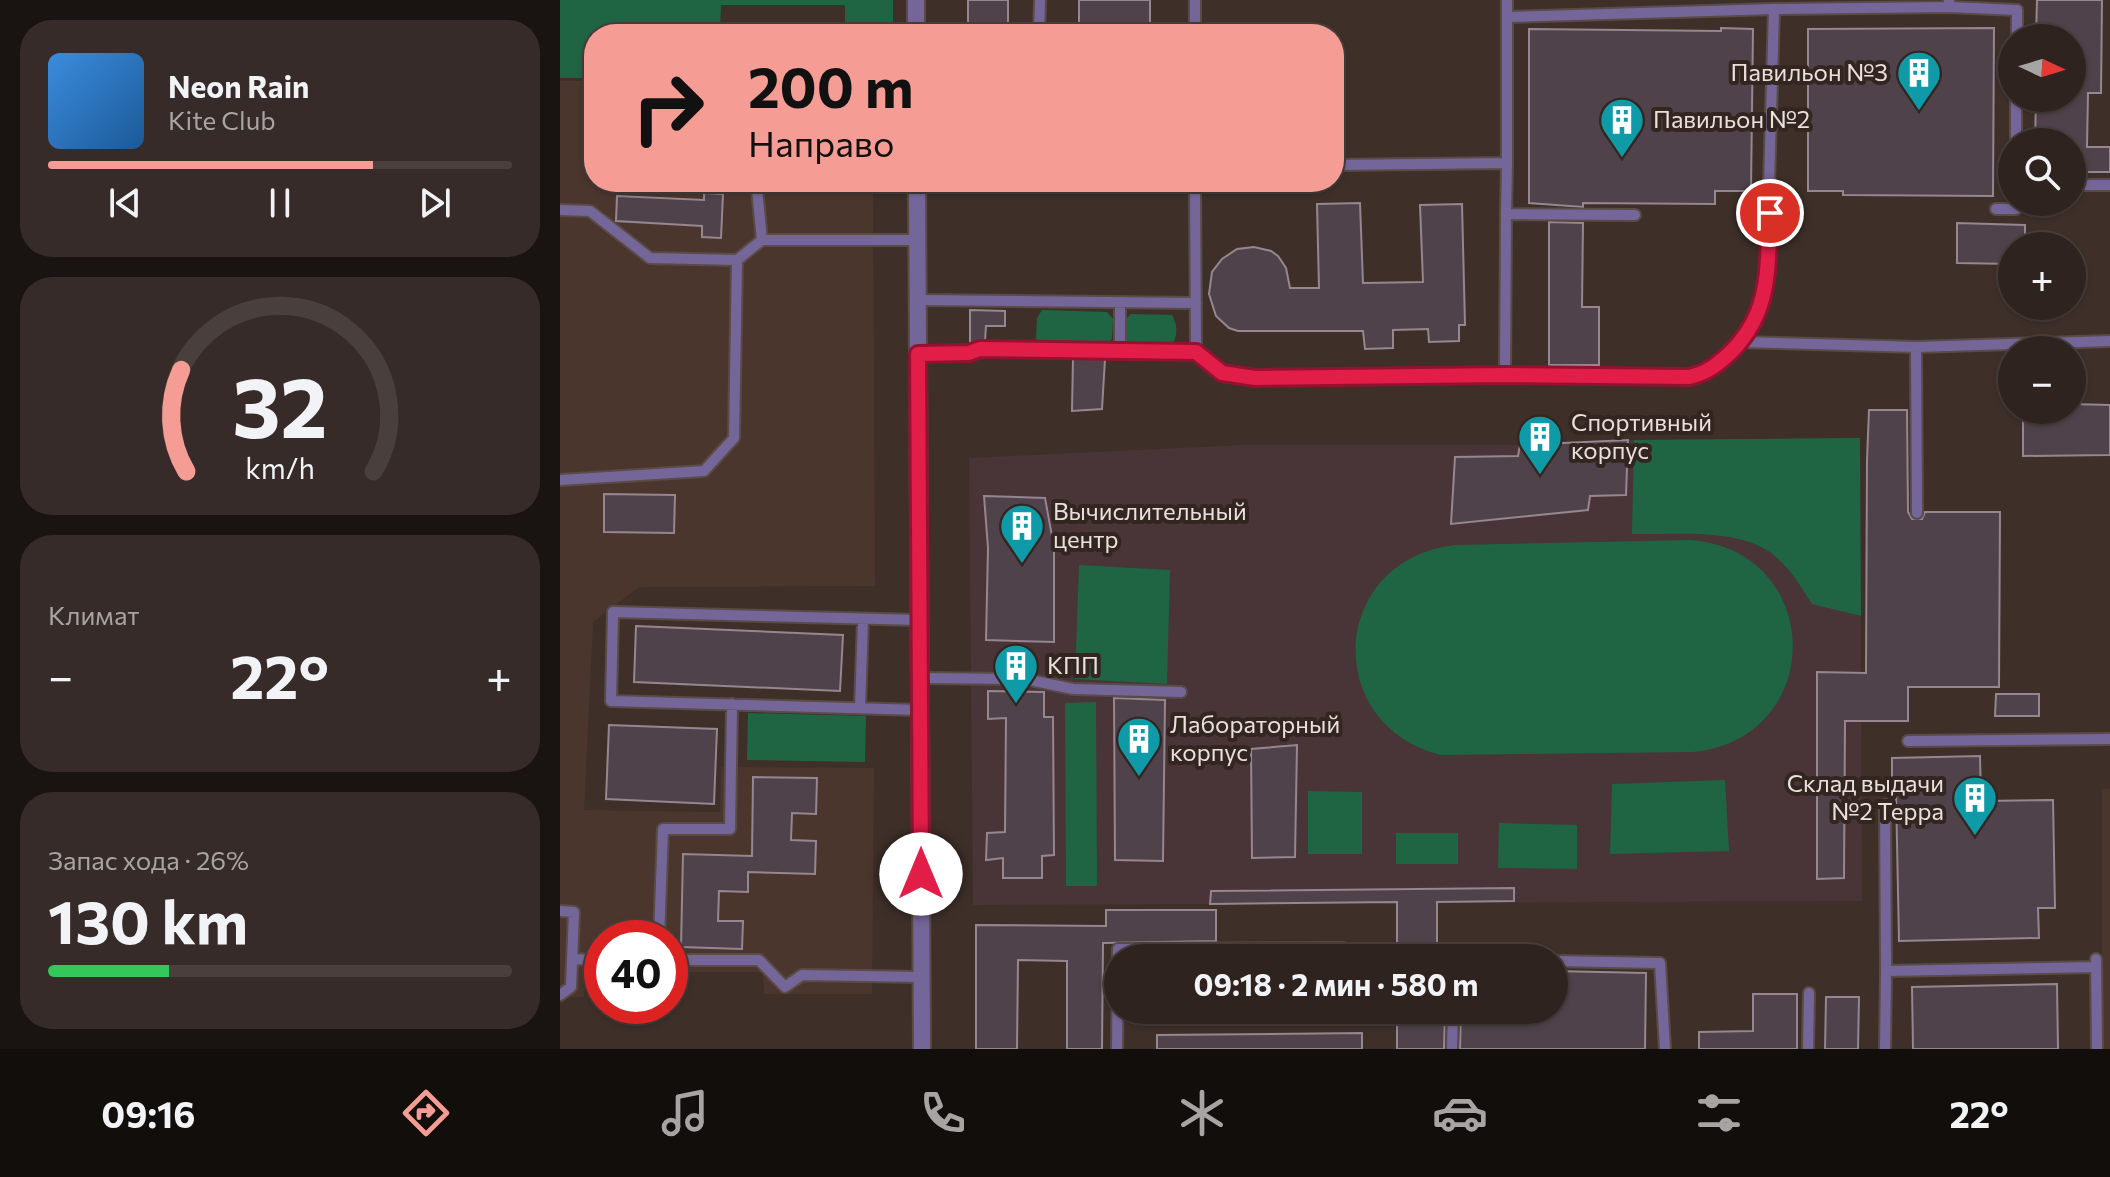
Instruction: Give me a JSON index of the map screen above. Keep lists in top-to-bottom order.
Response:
{
  "places": {
    "building": [
      "Павильон №3",
      "Павильон №2",
      "Спортивный корпус",
      "Вычислительный центр",
      "КПП",
      "Лабораторный корпус",
      "Склад выдачи №2 Терра"
    ]
  },
  "north": "right",
  "page": {
    "map_buttons": ["+", "−"],
    "turn": ["200 m", "Направо"],
    "song": ["Neon Rain", "Kite Club"],
    "tile": [
      "Климат",
      ["Запас хода · 26%", "130 km"]
    ],
    "heat": ["−", "22°", "+"],
    "limit": "40",
    "trip": "09:18 · 2 мин · 580 m",
    "tabs": ["09:16", "22°"],
    "gauge": ["32", "km/h"]
  }
}
